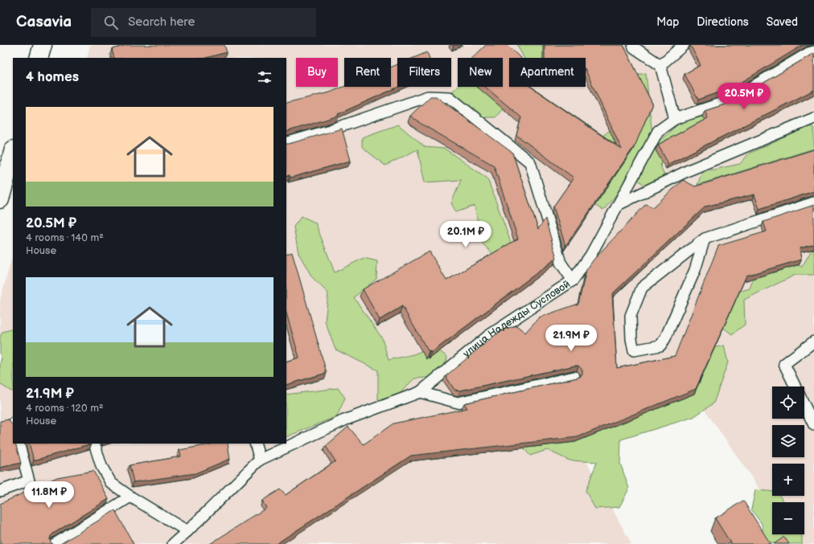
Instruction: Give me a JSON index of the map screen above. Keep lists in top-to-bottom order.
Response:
{
  "streets": {
    "lane": ["улица Надежды Сусловой"]
  },
  "page": {
    "header": "Casavia",
    "search": "Search here",
    "nav": ["Map", "Directions", "Saved"],
    "chip": [
      "Buy",
      "Rent",
      "Filters",
      "New",
      "Apartment"
    ],
    "heading": "4 homes",
    "price": [
      "20.5M ₽",
      "20.1M ₽",
      "21.9M ₽",
      "11.8M ₽"
    ],
    "list": [
      {
        "name": "20.5M ₽",
        "note": "4 rooms · 140 m² · House"
      },
      {
        "name": "21.9M ₽",
        "note": "4 rooms · 120 m² · House"
      }
    ],
    "map_buttons": ["+", "−"]
  }
}
